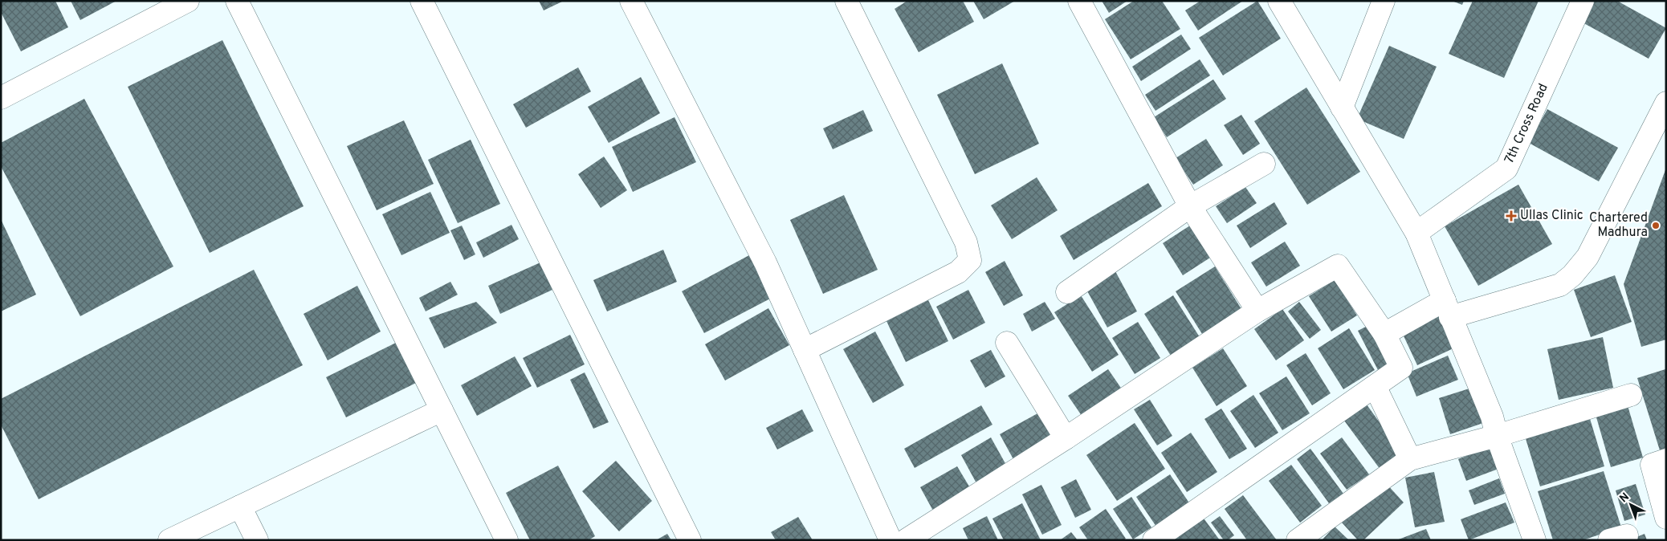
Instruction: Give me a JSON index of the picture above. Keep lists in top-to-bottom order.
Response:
{
  "streets": {
    "street": ["7th Cross Road"]
  },
  "places": {
    "health": ["Ullas Clinic"],
    "other": ["Chartered Madhura"]
  },
  "north": "top left"
}
